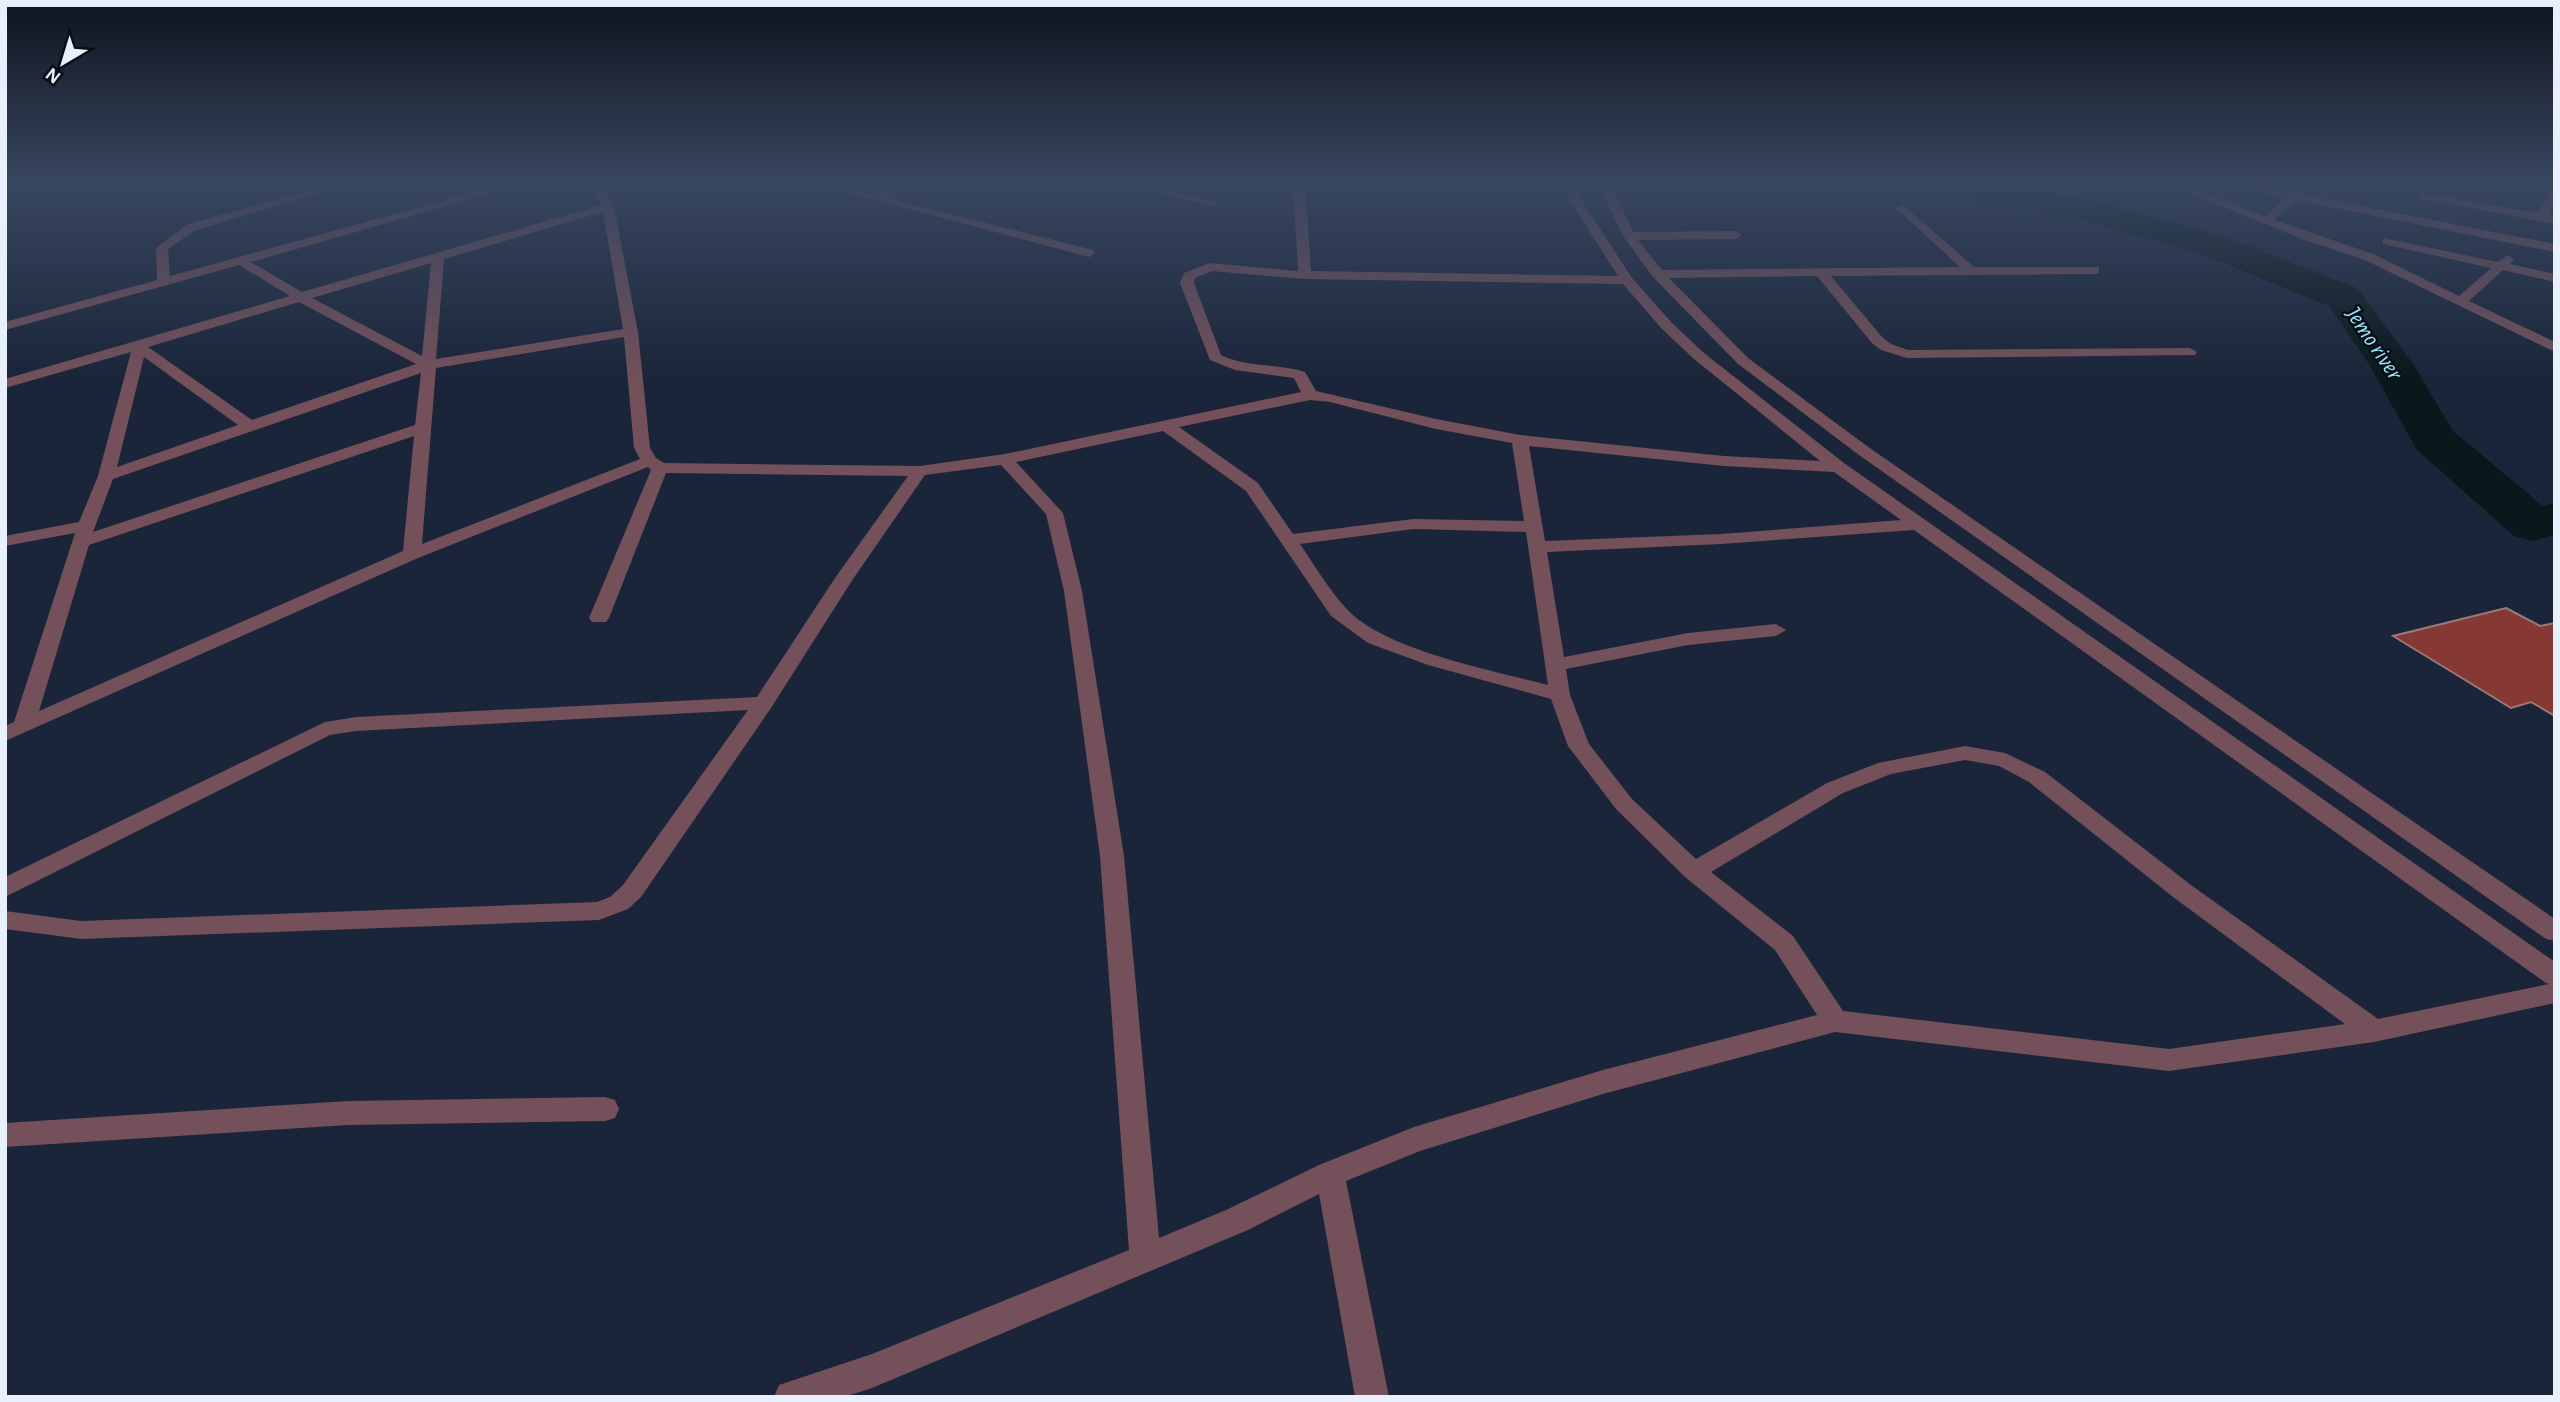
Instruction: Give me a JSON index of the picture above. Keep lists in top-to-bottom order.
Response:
{
  "water": ["Jemo river"],
  "north": "bottom left"
}
